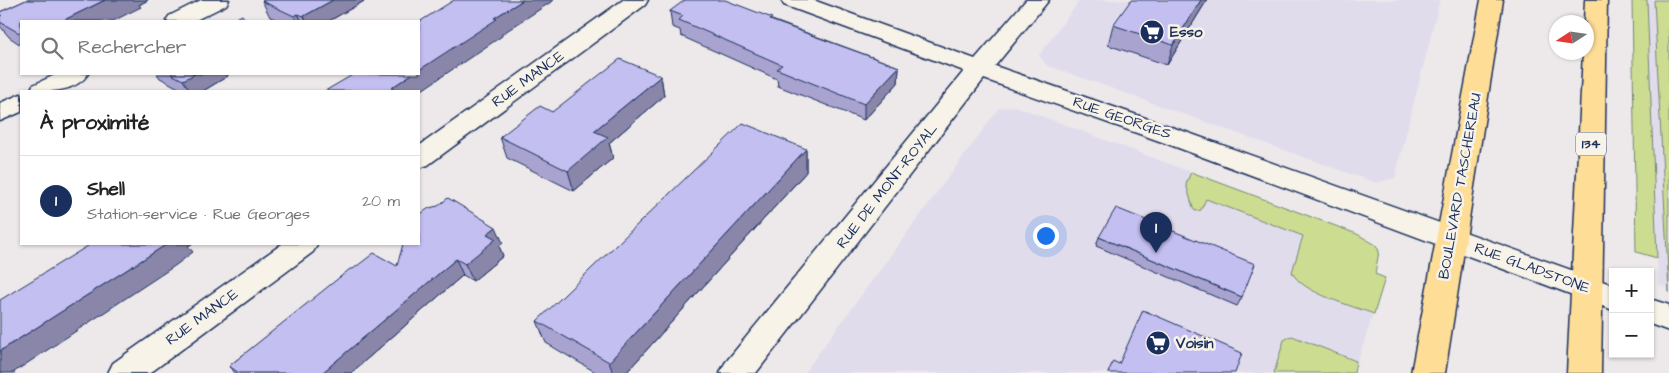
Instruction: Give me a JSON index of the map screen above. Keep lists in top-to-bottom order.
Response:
{
  "streets": {
    "main road": ["134", "BOULEVARD TASCHEREAU"],
    "street": [
      "RUE MANCE",
      "RUE GEORGES",
      "RUE DE MONT-ROYAL",
      "RUE GLADSTONE"
    ]
  },
  "crossings": [
    ["RUE GEORGES", "RUE DE MONT-ROYAL"],
    ["RUE GEORGES", "BOULEVARD TASCHEREAU"],
    ["RUE GEORGES", "RUE GLADSTONE"],
    ["134", "RUE GLADSTONE"],
    ["BOULEVARD TASCHEREAU", "RUE GLADSTONE"]
  ],
  "places": {
    "supermarket": ["Esso", "Voisin"]
  },
  "north": "left",
  "page": {
    "search": "Rechercher",
    "heading": "À proximité",
    "list": [
      {
        "mark": "1",
        "name": "Shell",
        "note": "Station-service · Rue Georges",
        "value": "20 m"
      }
    ],
    "pins": "1",
    "map_buttons": ["+", "−"]
  }
}
